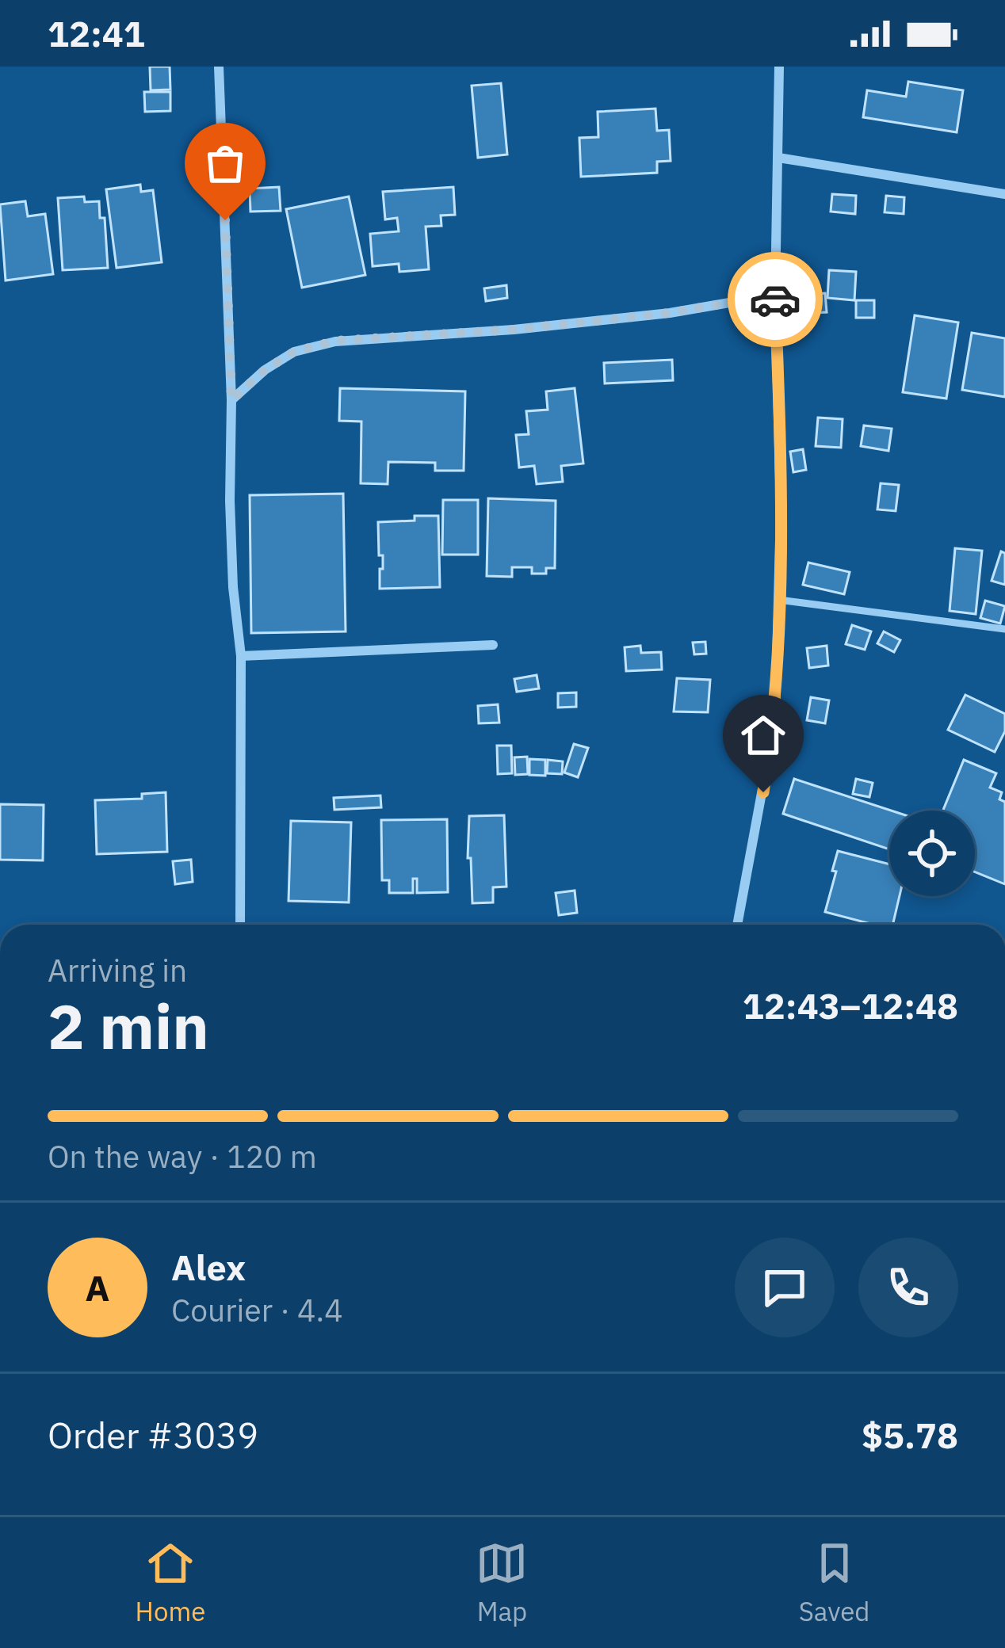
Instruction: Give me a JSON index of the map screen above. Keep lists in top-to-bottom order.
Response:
{
  "page": {
    "status": "12:41",
    "heading": ["2 min", "Arriving in", "12:43–12:48"],
    "panel": [
      "Alex",
      "Courier · 4.4",
      "Order #3039",
      "$5.78"
    ],
    "bar": "On the way · 120 m",
    "round": "A",
    "tabs": ["Home", "Map", "Saved"]
  }
}
